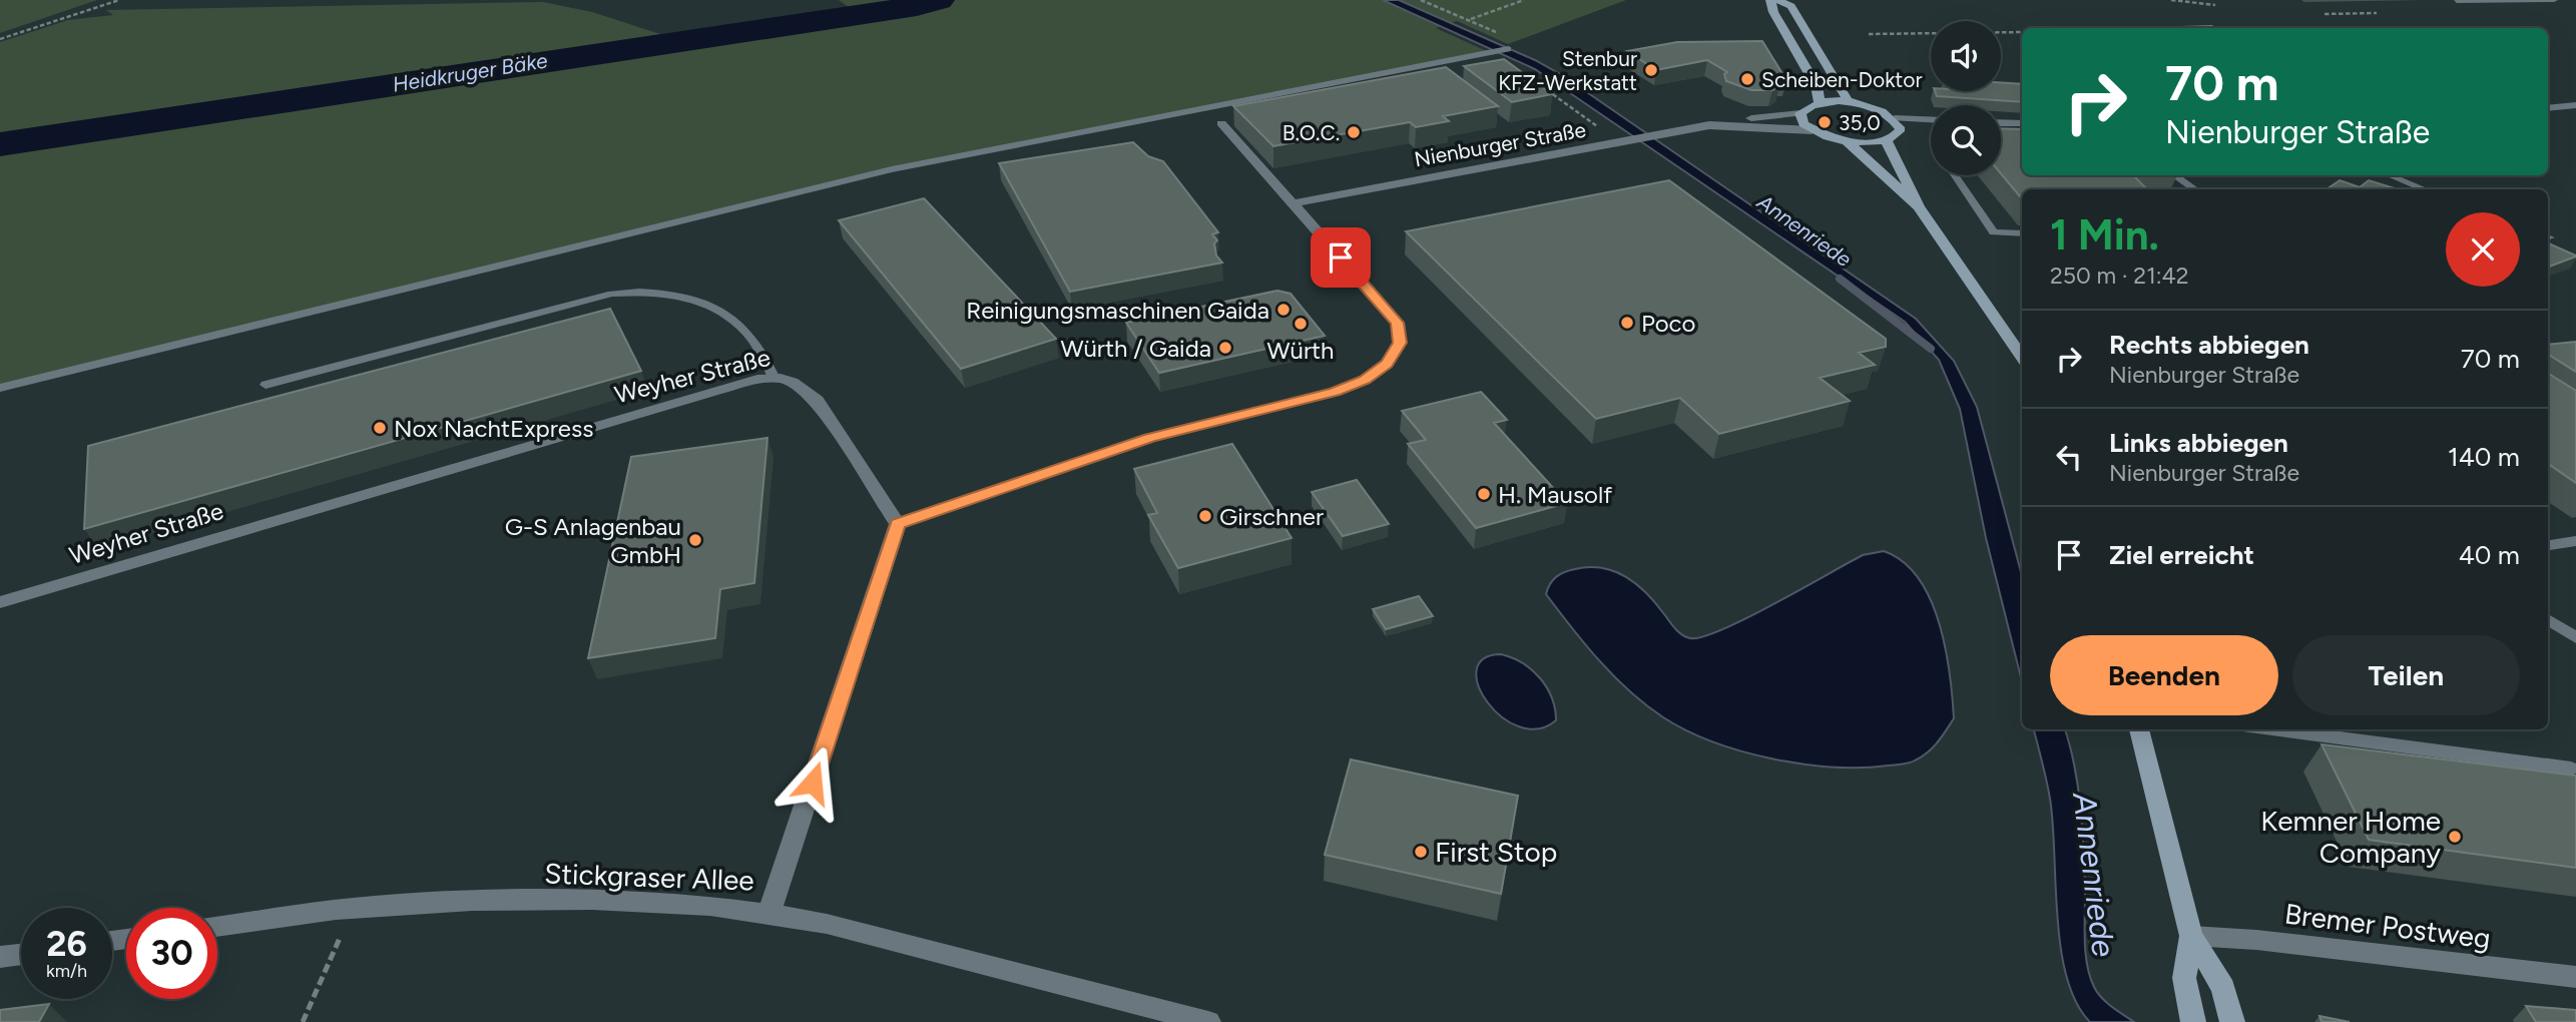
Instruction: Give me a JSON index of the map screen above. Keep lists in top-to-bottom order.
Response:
{
  "streets": {
    "street": [
      "Nienburger Straße",
      "Weyher Straße",
      "Stickgraser Allee",
      "Bremer Postweg"
    ]
  },
  "water": ["Heidkruger Bäke", "Annenriede"],
  "places": [
    "Stenbur KFZ-Werkstatt",
    "Scheiben-Doktor",
    "35,0",
    "B.O.C.",
    "Reinigungsmaschinen Gaida",
    "Poco",
    "Würth",
    "Würth / Gaida",
    "Nox NachtExpress",
    "H. Mausolf",
    "Girschner",
    "G-S Anlagenbau GmbH",
    "Kemner Home Company",
    "First Stop"
  ],
  "page": {
    "turn": ["70 m", "Nienburger Straße"],
    "heading": ["1 Min.", "250 m · 21:42"],
    "list": [
      {
        "name": "Rechts abbiegen",
        "note": "Nienburger Straße",
        "value": "70 m"
      },
      {
        "name": "Links abbiegen",
        "note": "Nienburger Straße",
        "value": "140 m"
      },
      {
        "name": "Ziel erreicht",
        "value": "40 m"
      }
    ],
    "buttons": ["Beenden", "Teilen"],
    "speed": "26 km/h",
    "limit": "30"
  }
}
